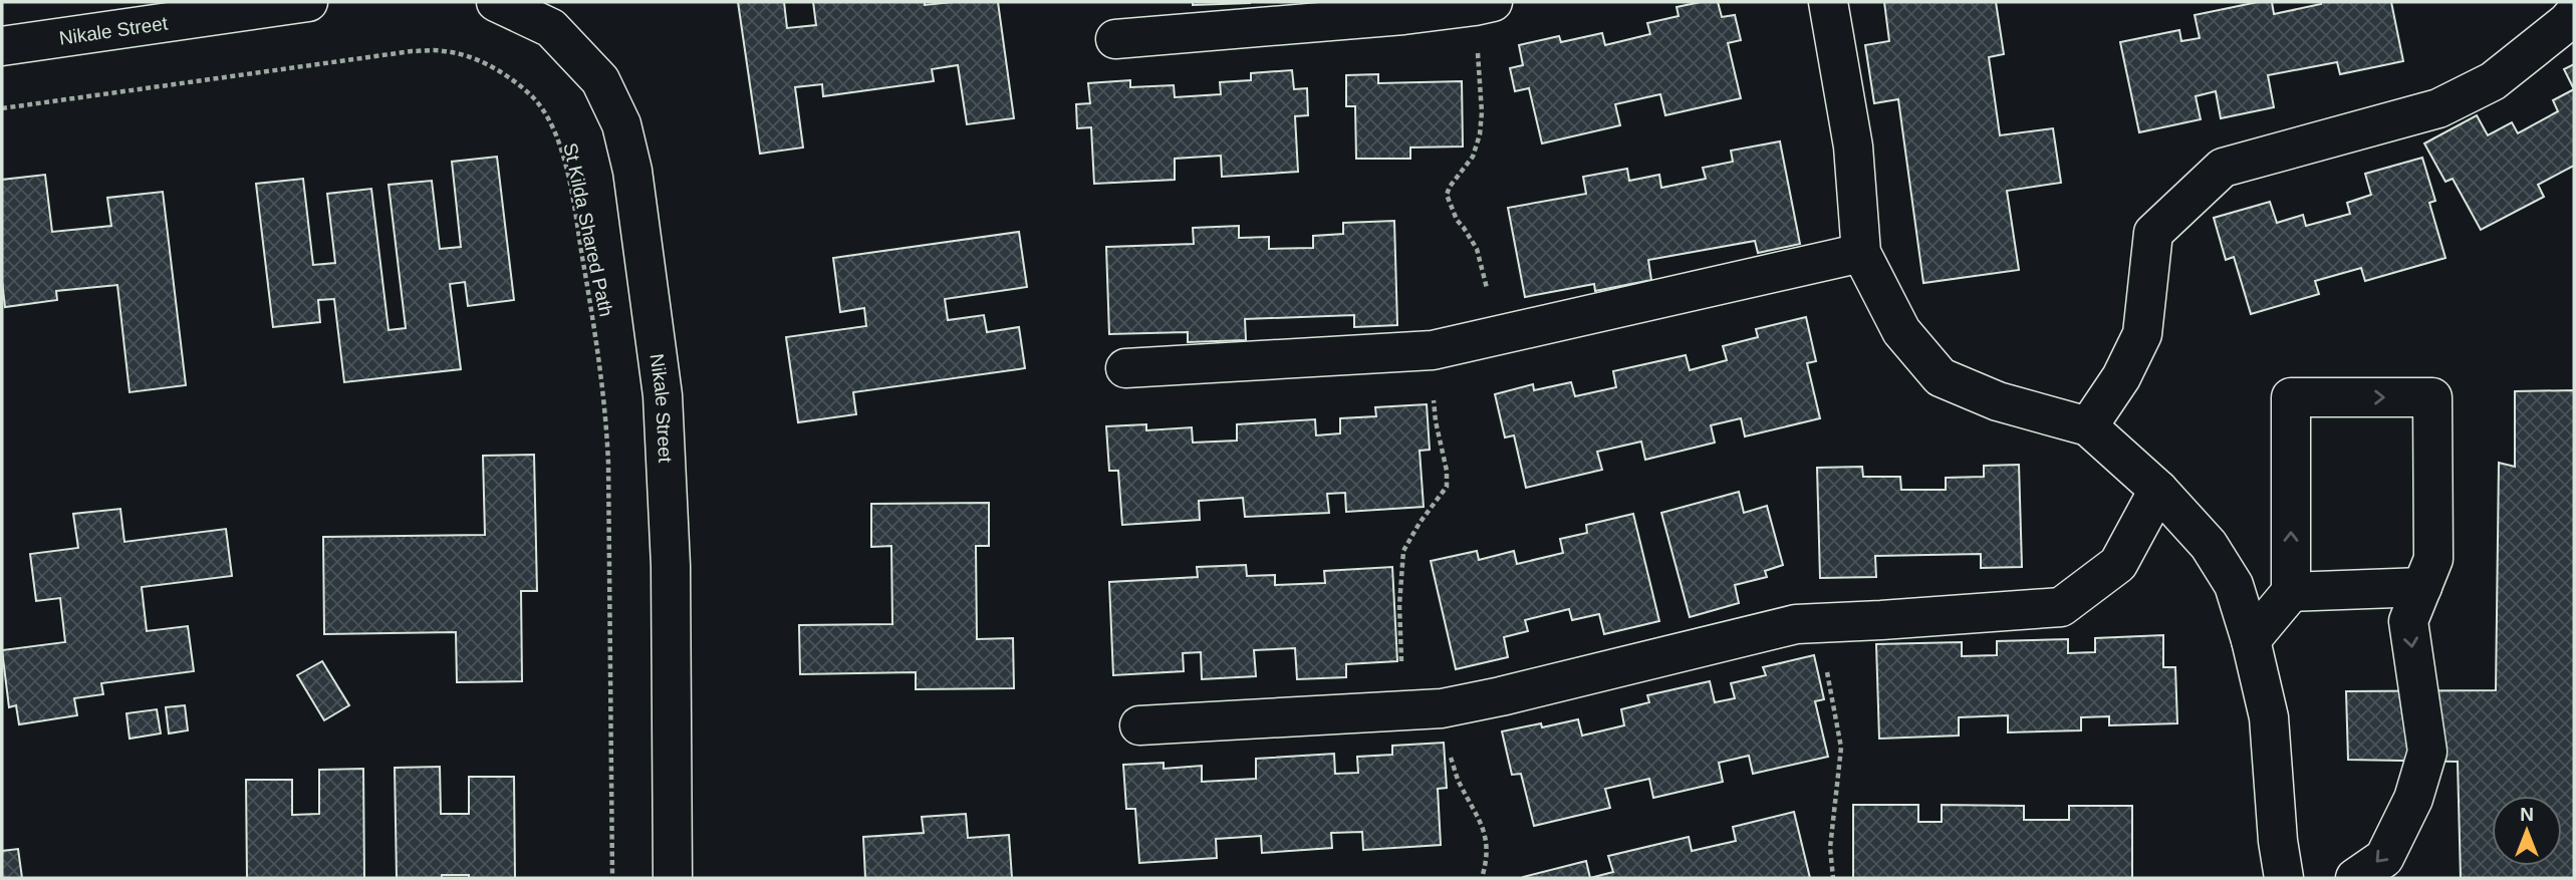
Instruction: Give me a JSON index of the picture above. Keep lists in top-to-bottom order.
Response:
{
  "streets": {
    "street": ["Nikale Street"],
    "path": ["St Kilda Shared Path"]
  },
  "north": "top"
}
